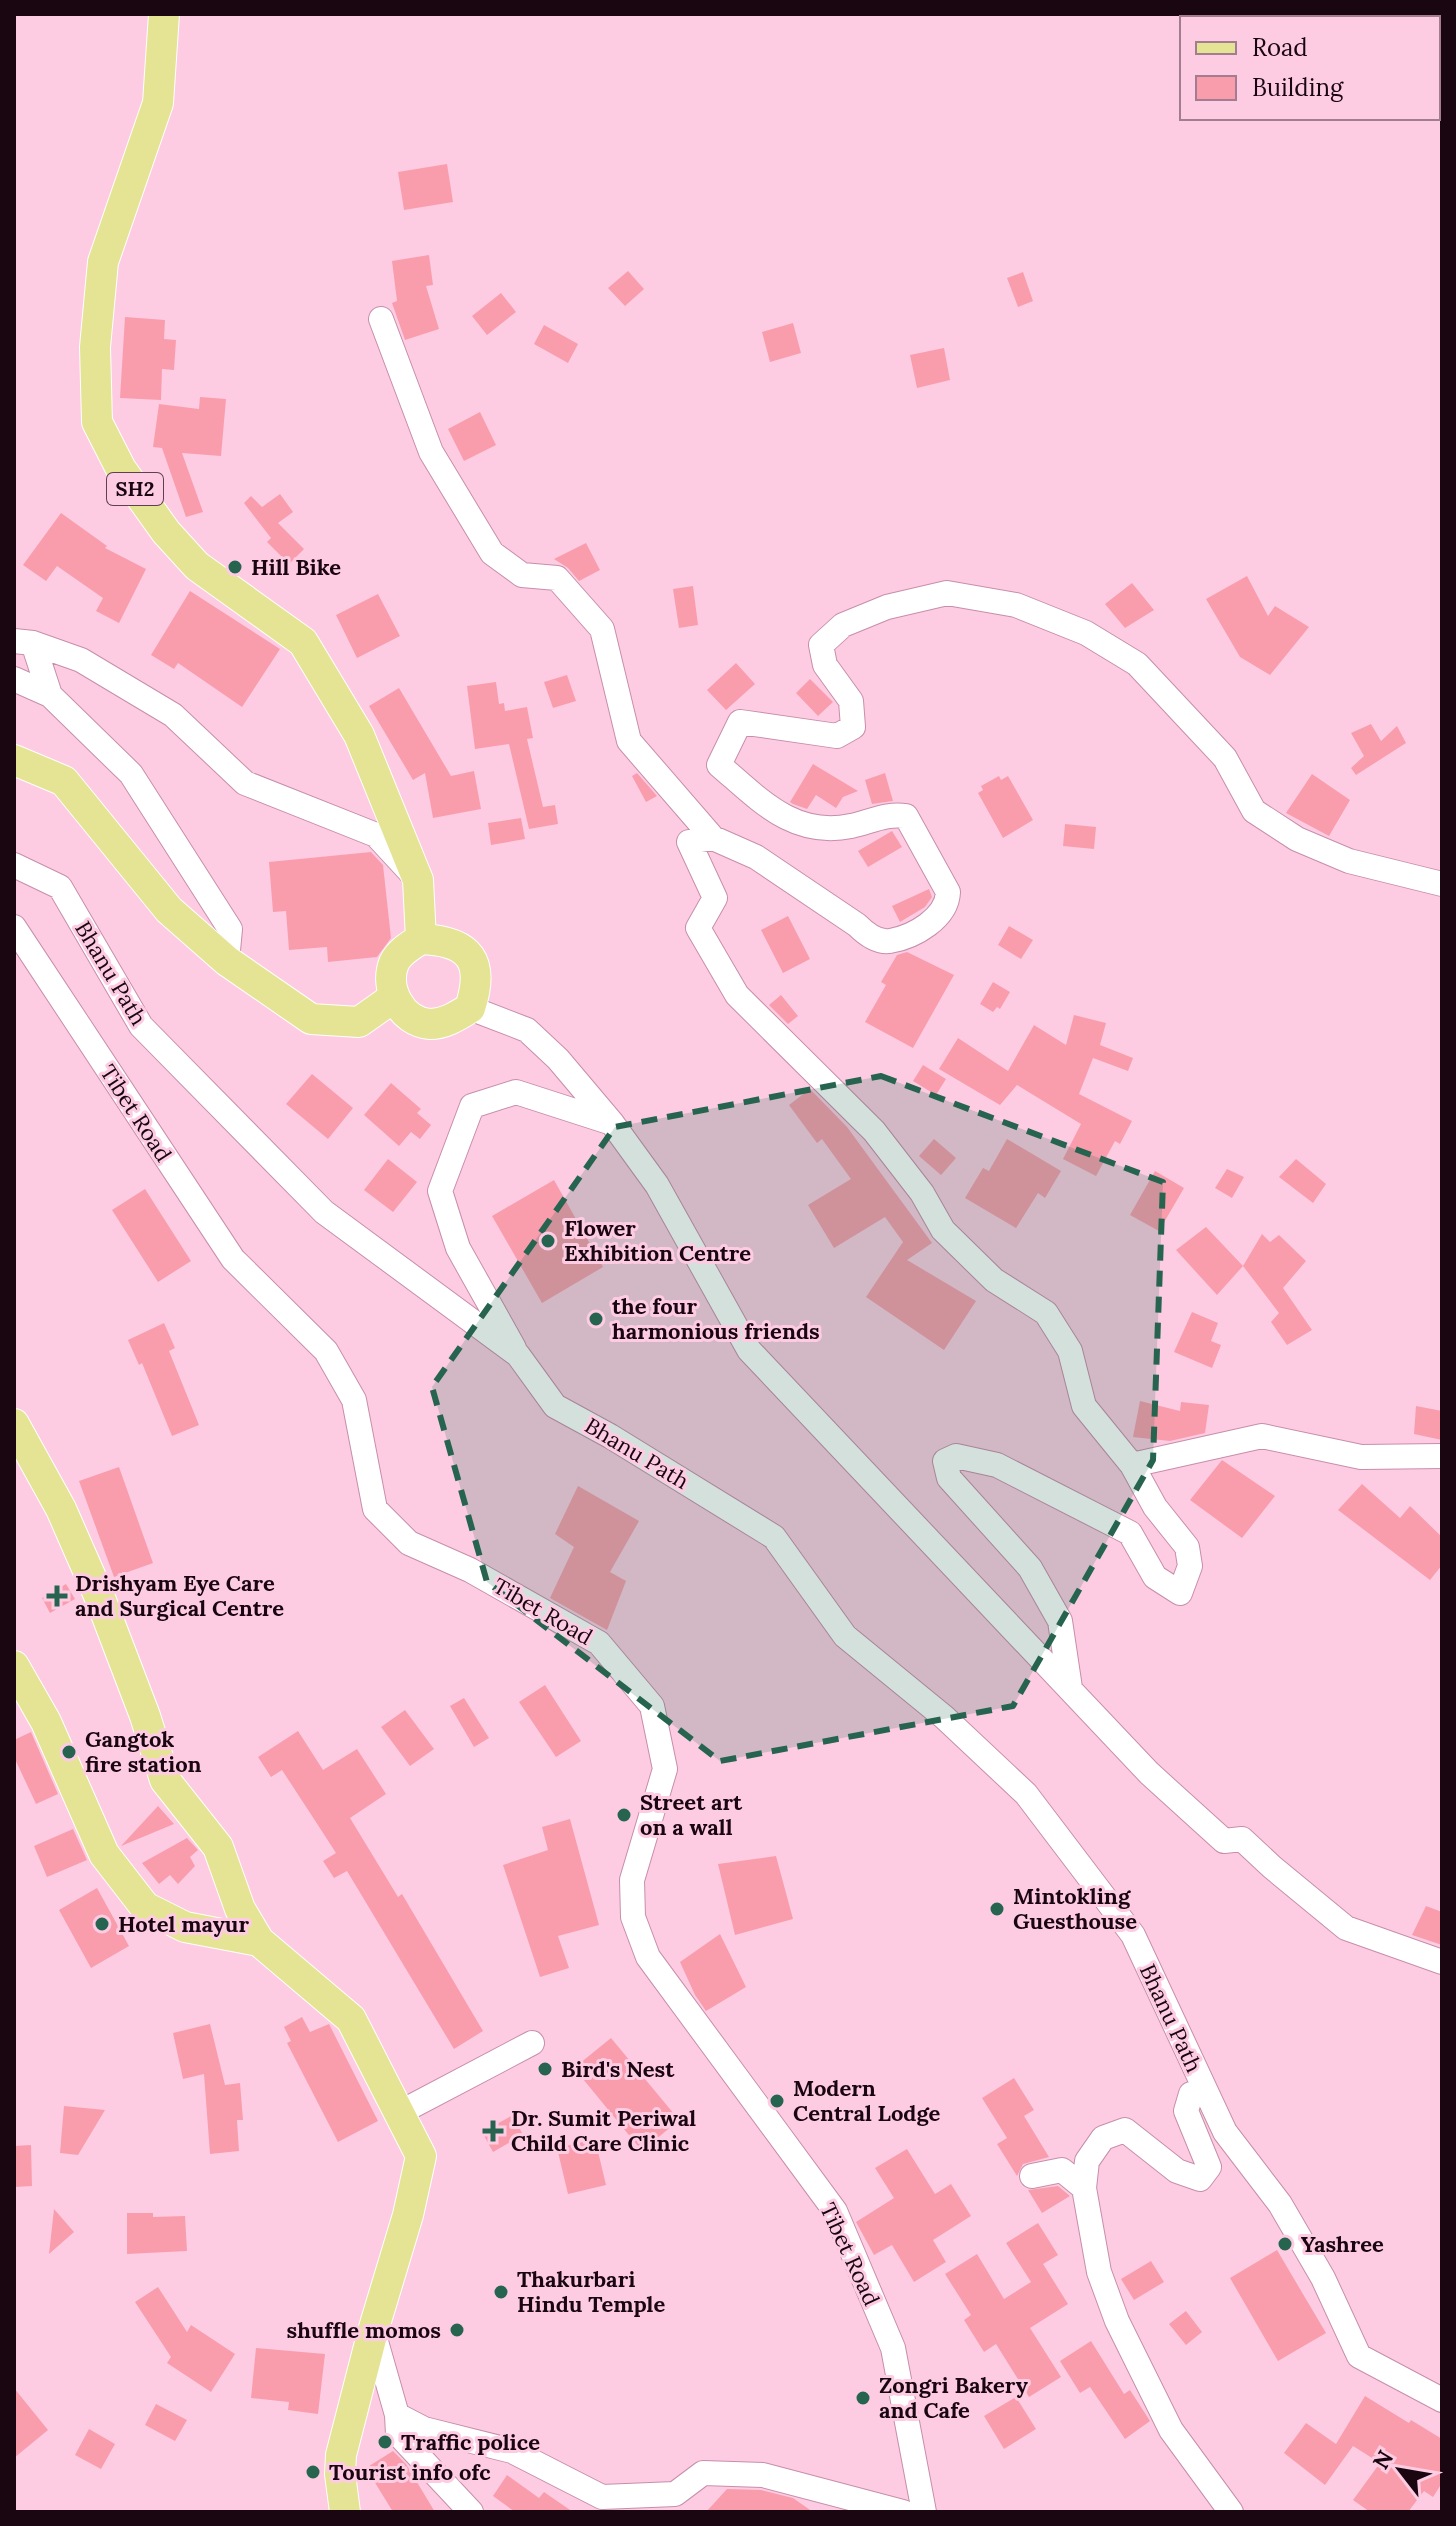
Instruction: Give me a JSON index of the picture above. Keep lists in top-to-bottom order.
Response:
{
  "streets": {
    "main road": ["SH2"],
    "street": ["Bhanu Path", "Tibet Road"]
  },
  "places": {
    "other": [
      "Hill Bike",
      "Flower Exhibition Centre",
      "the four harmonious friends",
      "Gangtok fire station",
      "Street art on a wall",
      "Mintokling Guesthouse",
      "Hotel mayur",
      "Bird's Nest",
      "Modern Central Lodge",
      "Yashree",
      "Thakurbari Hindu Temple",
      "shuffle momos",
      "Zongri Bakery and Cafe",
      "Traffic police",
      "Tourist info ofc"
    ],
    "health": ["Drishyam Eye Care and Surgical Centre", "Dr. Sumit Periwal Child Care Clinic"]
  },
  "legend": ["Road", "Building"],
  "north": "top left"
}
